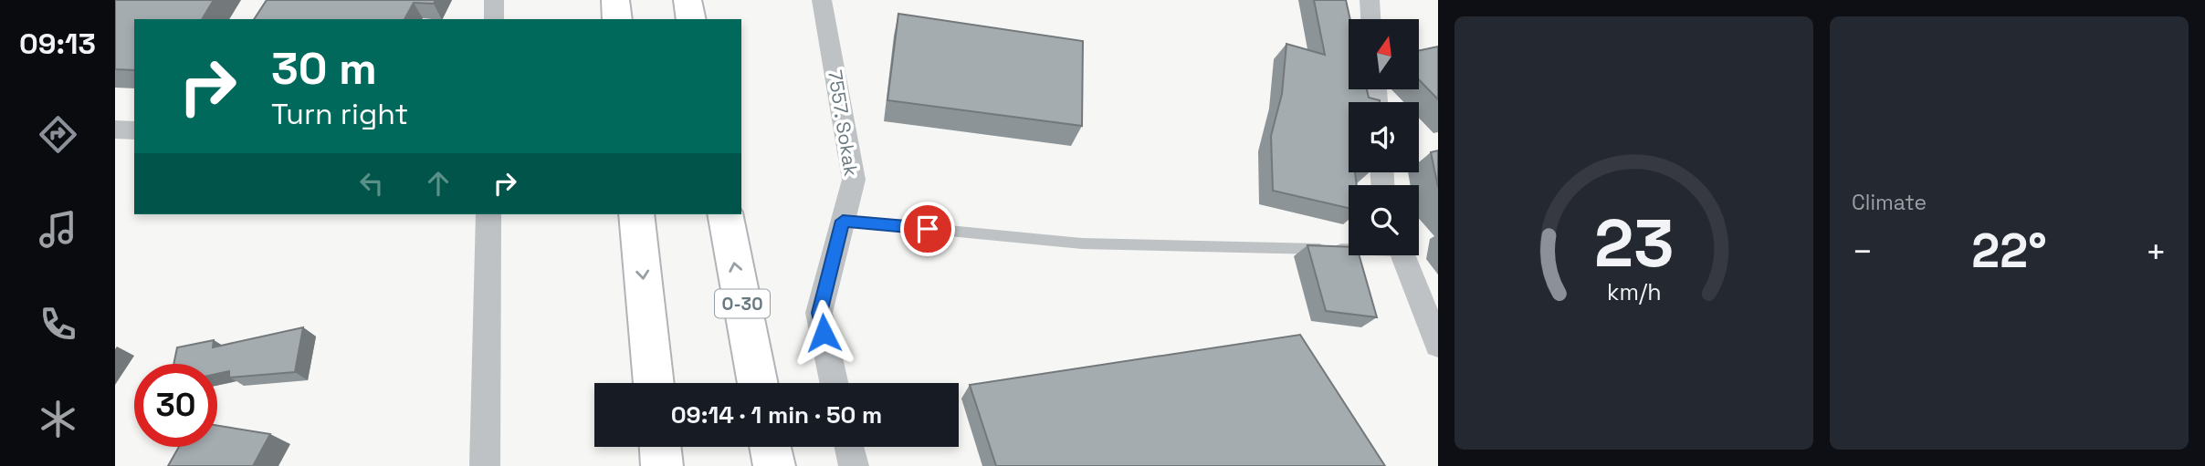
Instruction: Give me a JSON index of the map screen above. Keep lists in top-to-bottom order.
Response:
{
  "streets": {
    "highway": ["O-30"],
    "street": ["7557. Sokak"]
  },
  "north": "top",
  "page": {
    "tabs": "09:13",
    "tile": "Climate",
    "turn": ["30 m", "Turn right"],
    "heat": ["−", "22°", "+"],
    "limit": "30",
    "trip": "09:14 · 1 min · 50 m",
    "gauge": ["23", "km/h"]
  }
}
